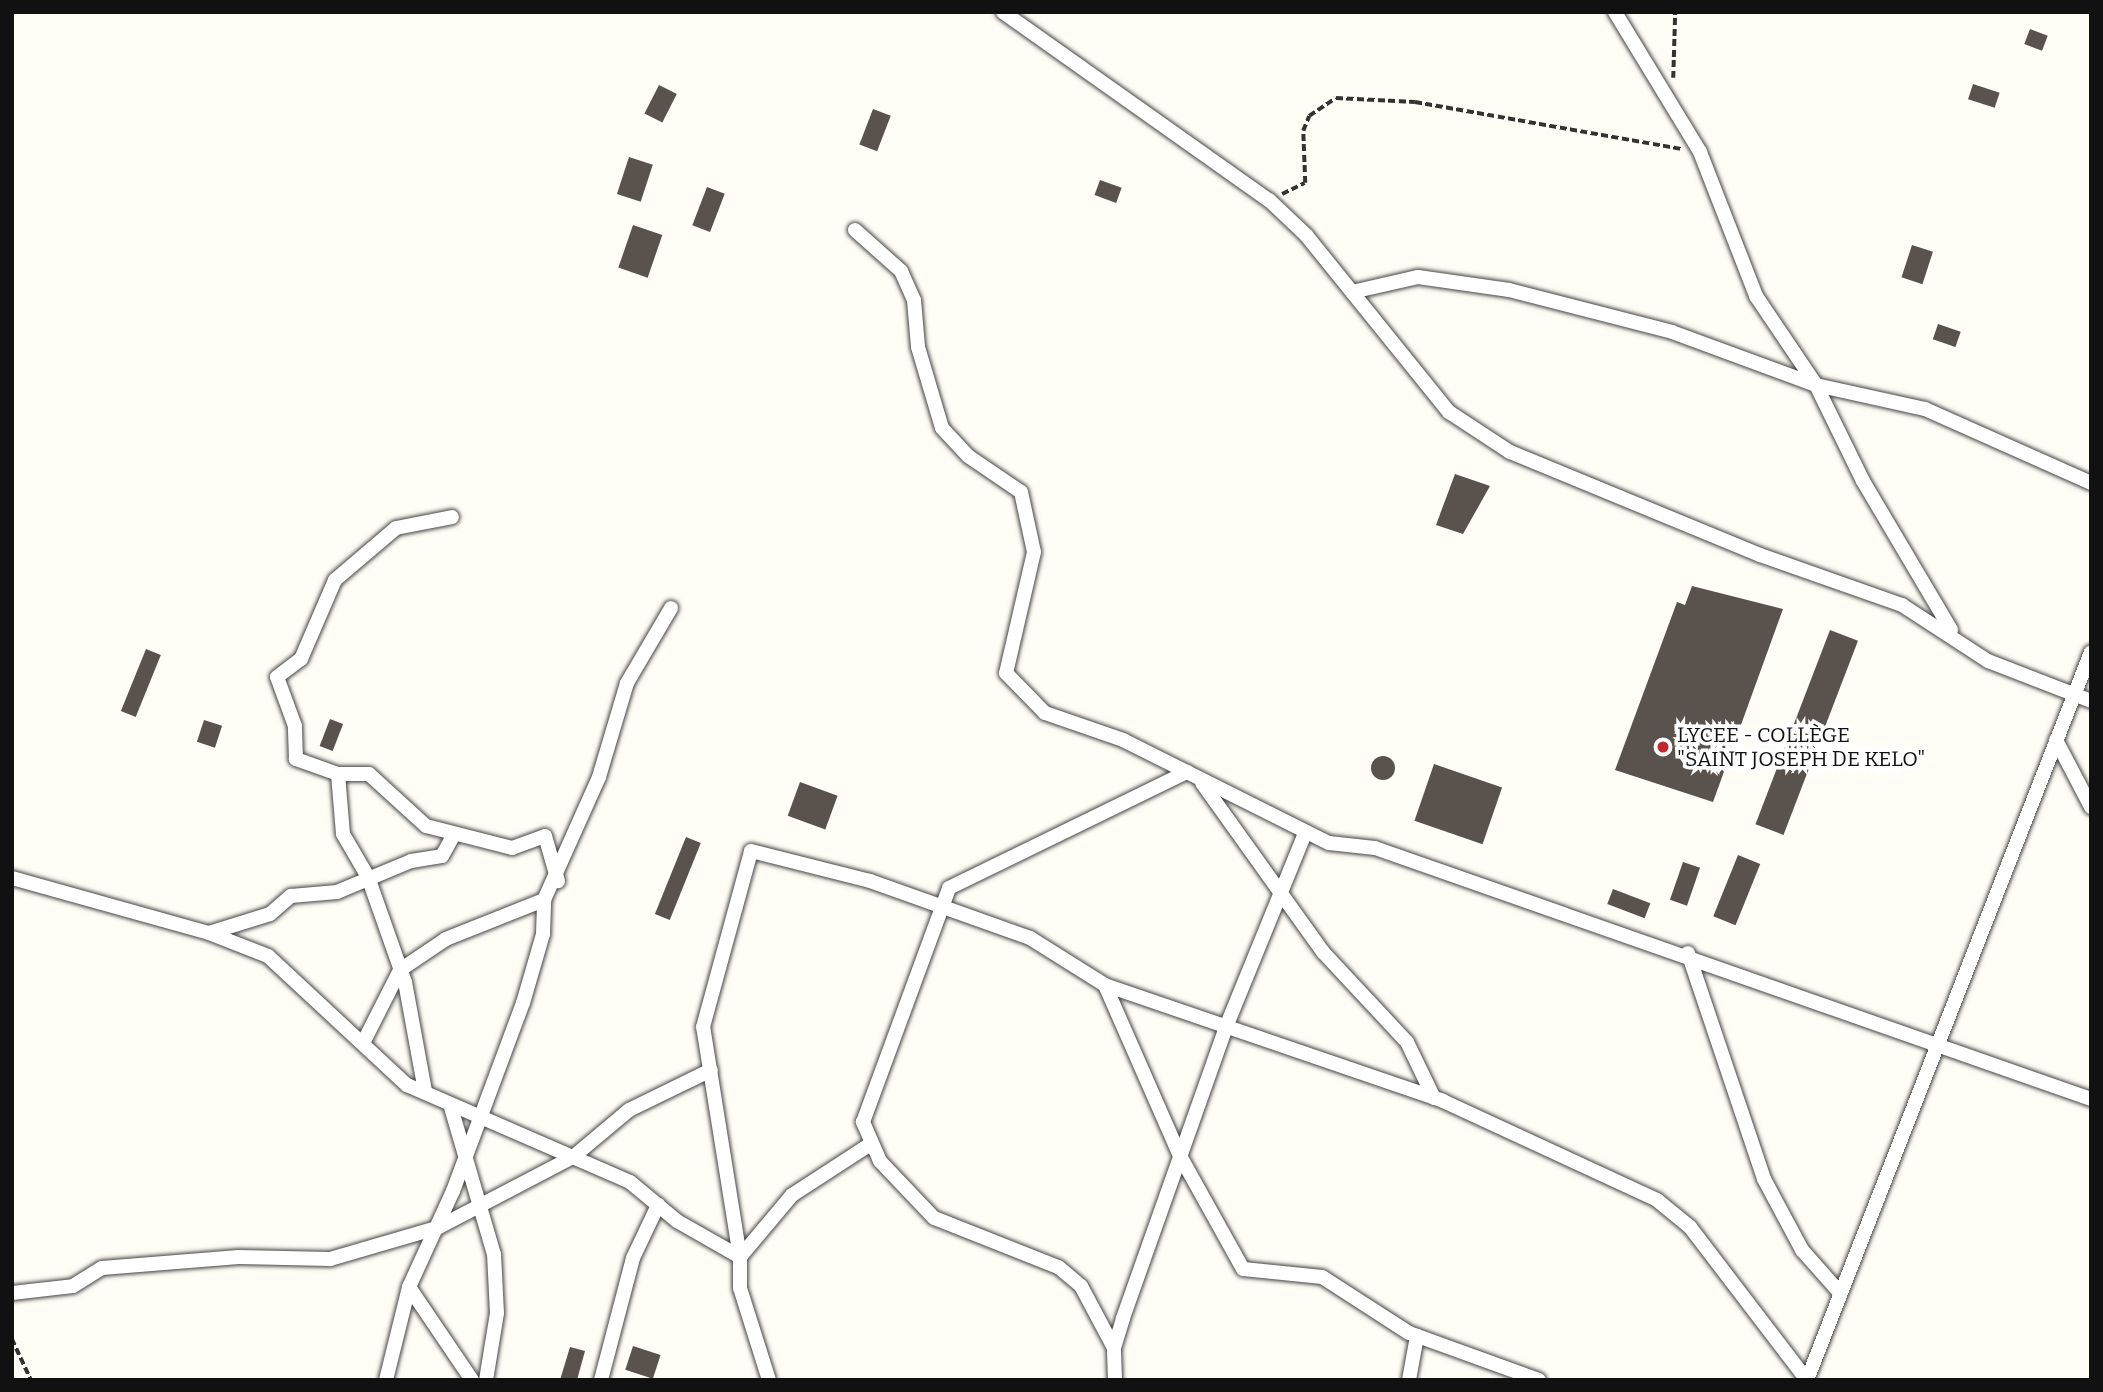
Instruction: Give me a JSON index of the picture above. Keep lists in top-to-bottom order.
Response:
{
  "places": ["LYCEE - COLLÈGE \"SAINT JOSEPH DE KELO\""]
}
